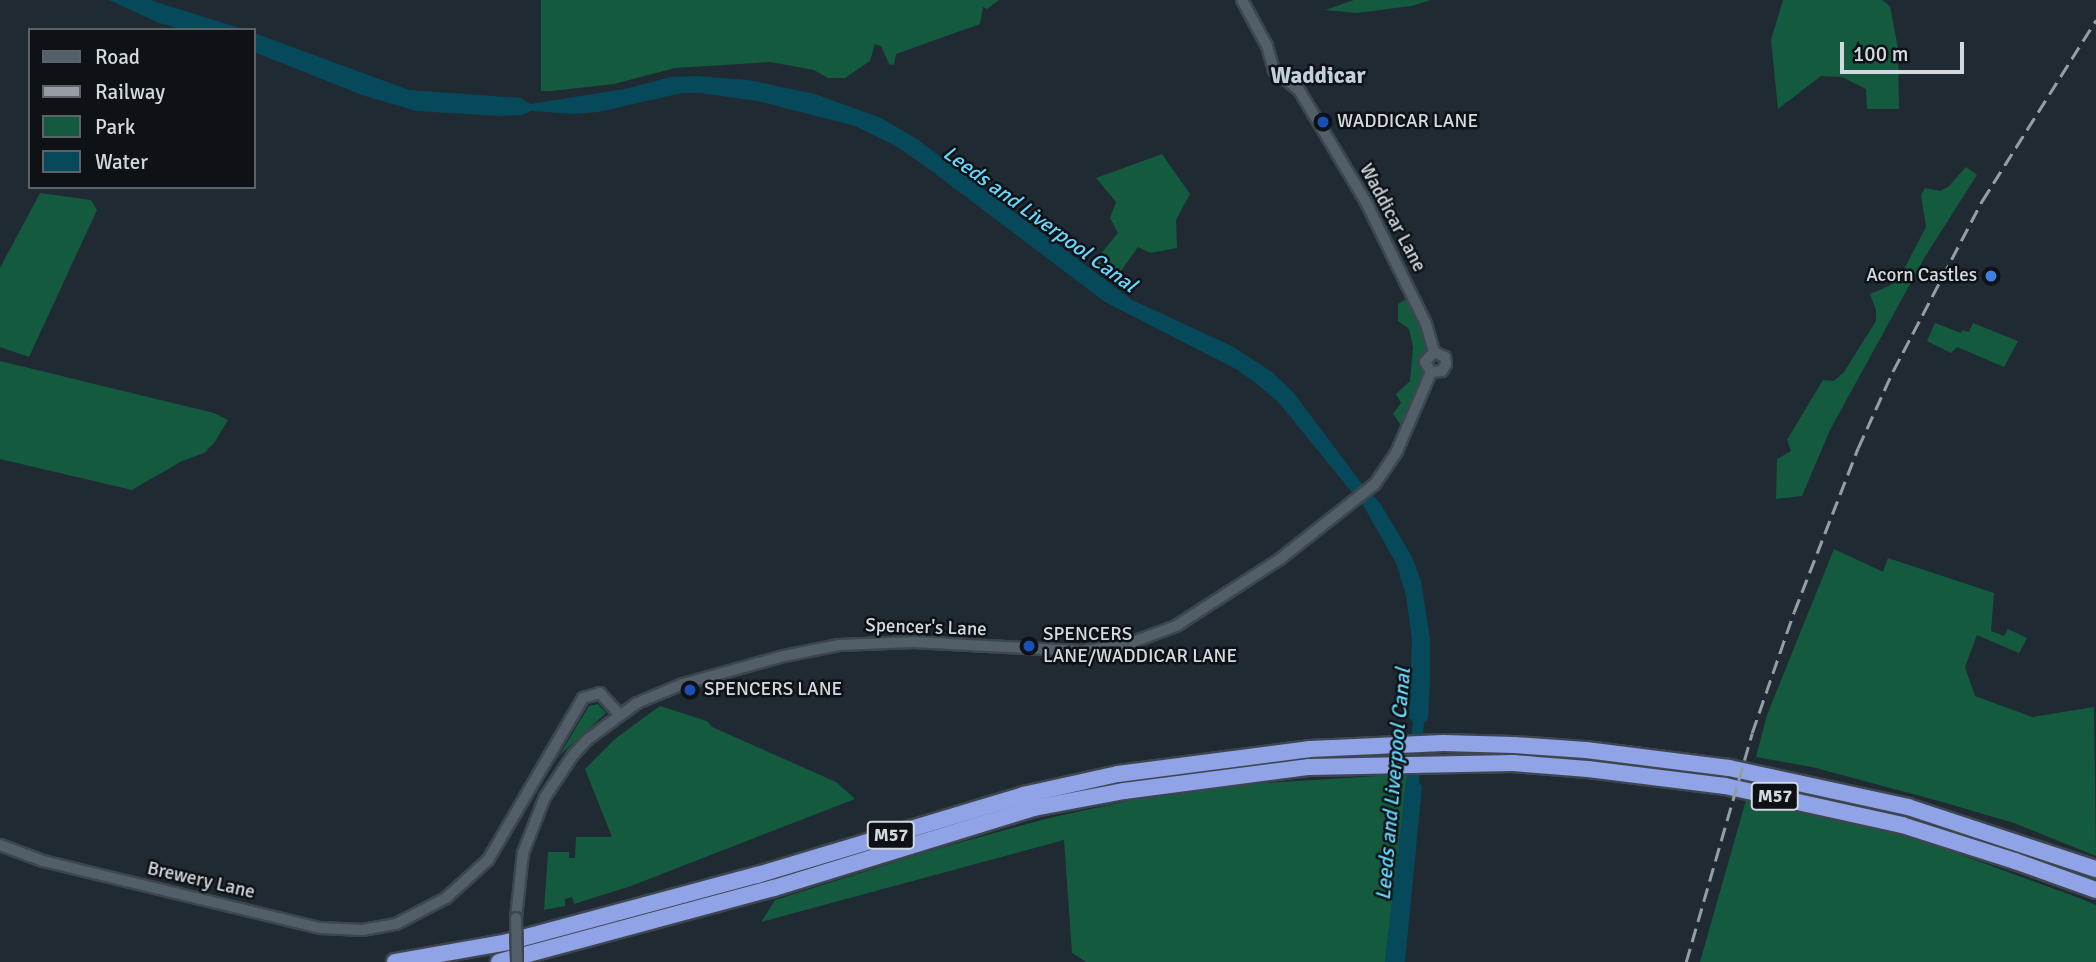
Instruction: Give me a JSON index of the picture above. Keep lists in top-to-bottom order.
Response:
{
  "streets": {
    "highway": ["M57"],
    "street": ["Waddicar Lane", "Spencer's Lane", "Brewery Lane"]
  },
  "crossings": [
    ["Waddicar Lane", "Spencer's Lane"],
    ["Spencer's Lane", "Brewery Lane"]
  ],
  "districts": ["Waddicar"],
  "water": ["Leeds and Liverpool Canal"],
  "places": [
    "WADDICAR LANE",
    "Acorn Castles",
    "SPENCERS LANE/WADDICAR LANE",
    "SPENCERS LANE"
  ],
  "legend": [
    "Road",
    "Railway",
    "Park",
    "Water"
  ],
  "scale_bar": "100 m"
}
